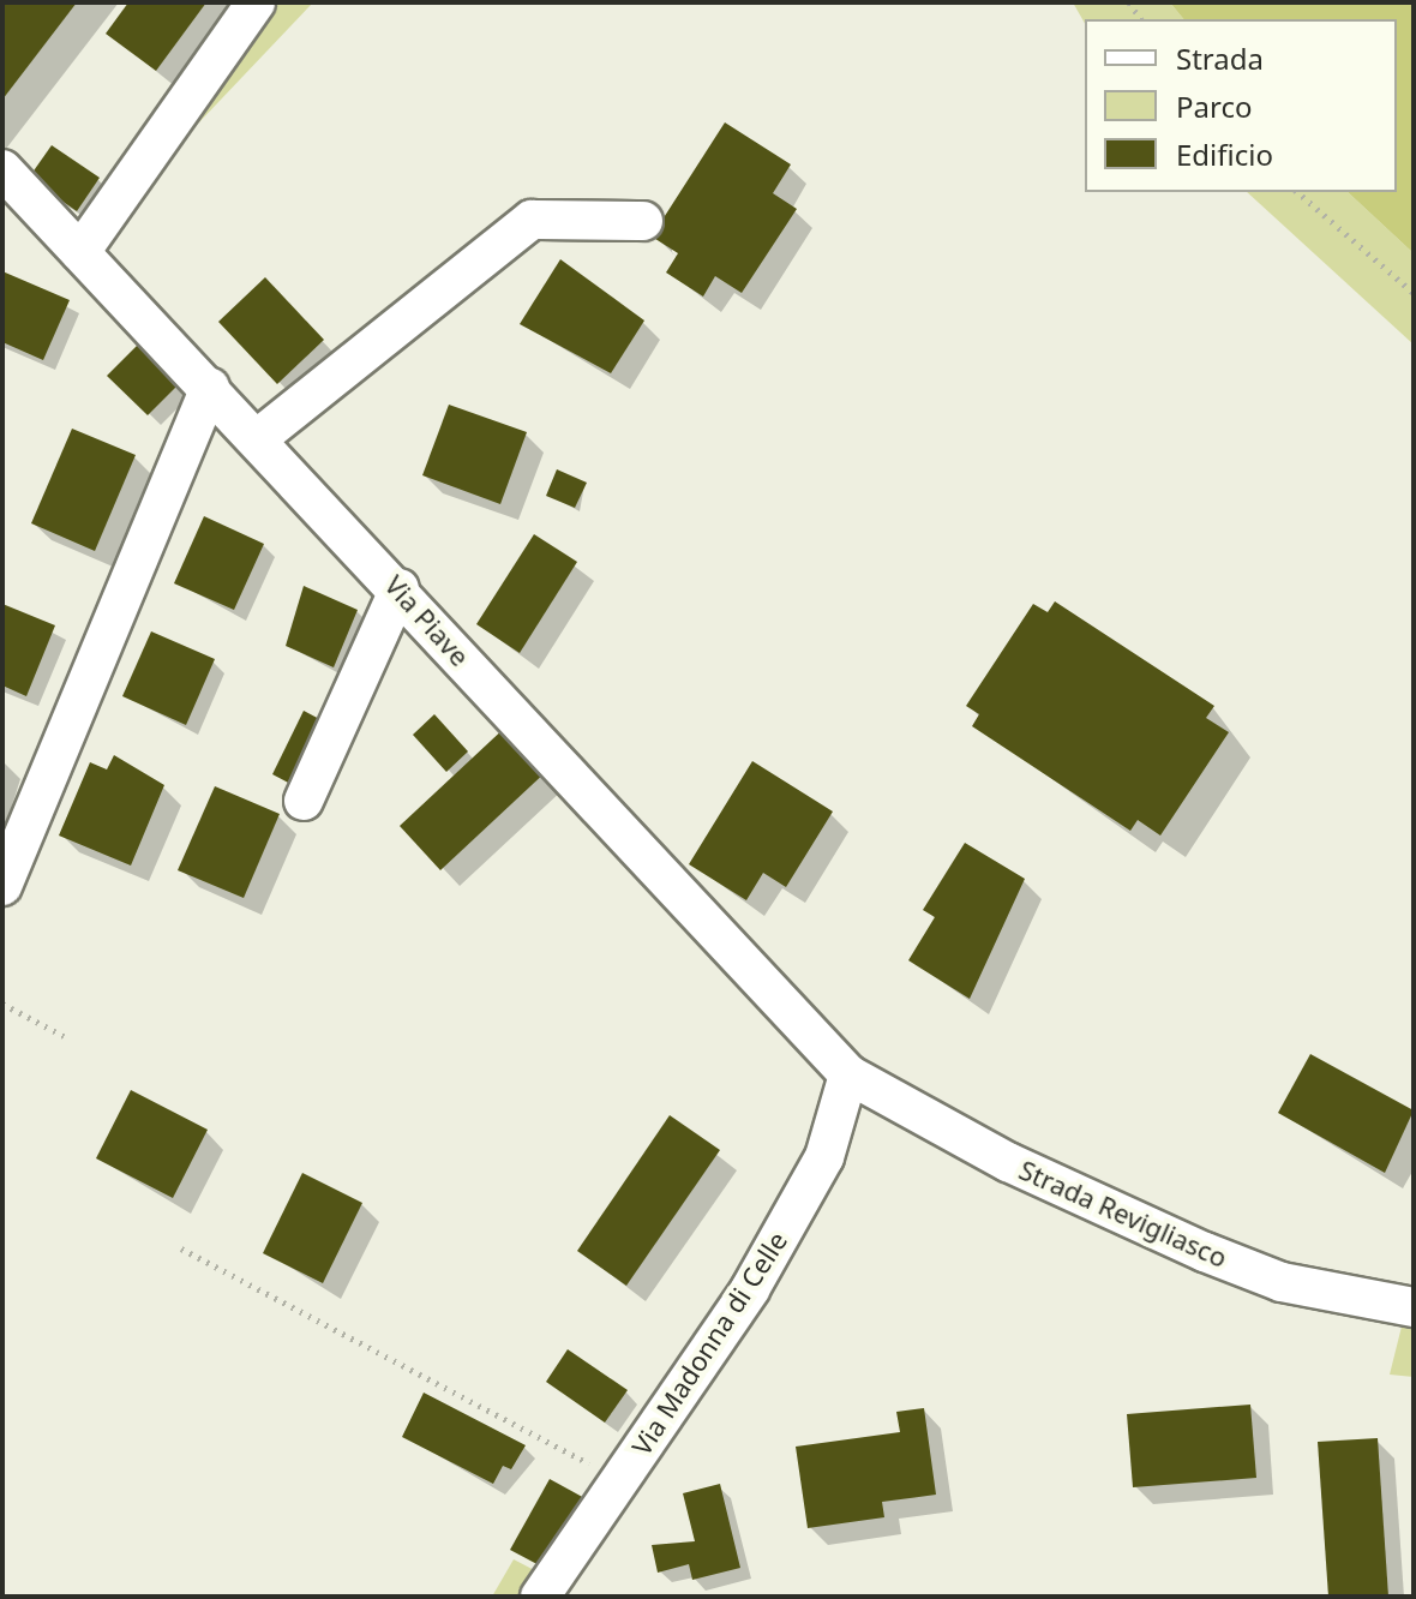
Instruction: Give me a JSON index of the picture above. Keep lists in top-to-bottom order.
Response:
{
  "streets": {
    "street": ["Via Piave", "Strada Revigliasco", "Via Madonna di Celle"]
  },
  "crossings": [
    ["Via Piave", "Strada Revigliasco"],
    ["Via Piave", "Via Madonna di Celle"],
    ["Strada Revigliasco", "Via Madonna di Celle"]
  ],
  "legend": ["Strada", "Parco", "Edificio"]
}
